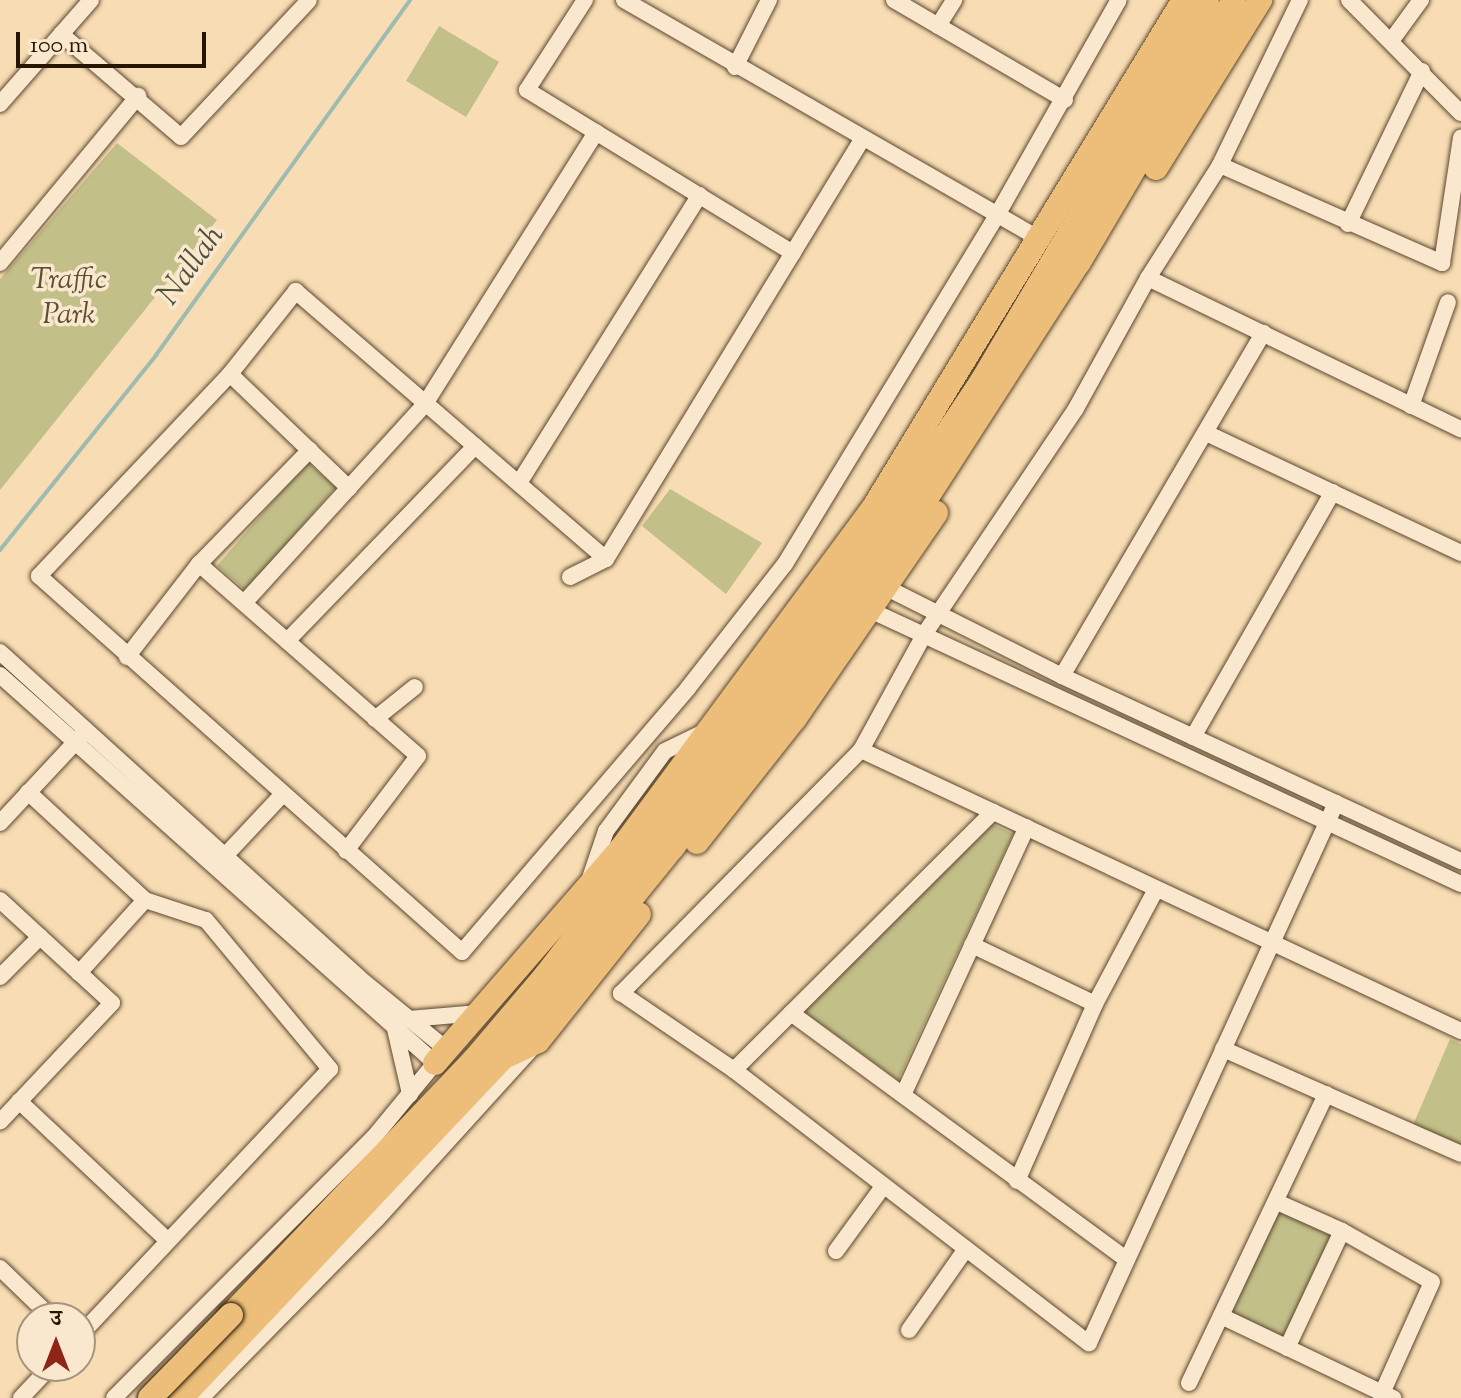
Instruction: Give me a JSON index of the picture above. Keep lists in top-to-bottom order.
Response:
{
  "water": ["Nallah"],
  "parks": ["Traffic Park"],
  "scale_bar": "100 m",
  "north": "top"
}
